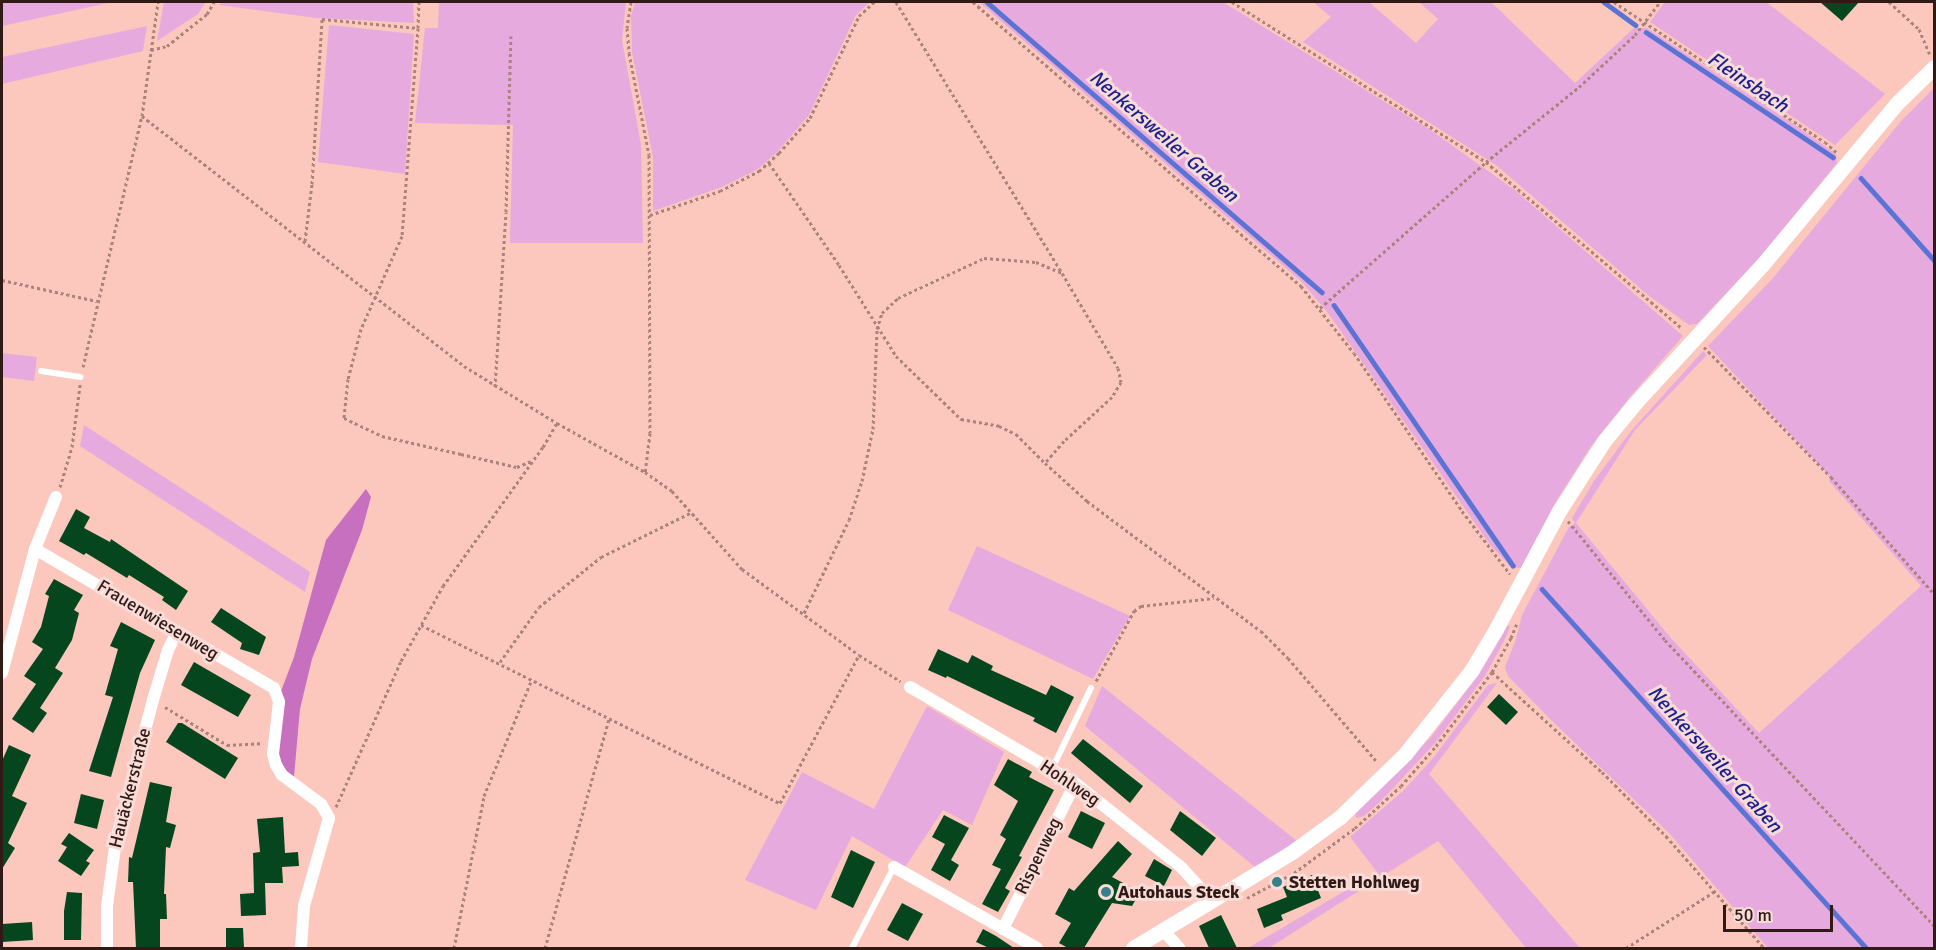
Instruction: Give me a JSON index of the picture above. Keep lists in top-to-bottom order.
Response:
{
  "streets": {
    "street": [
      "Frauenwiesenweg",
      "Hohlweg",
      "Hauäckerstraße",
      "Rispenweg"
    ]
  },
  "crossings": [
    ["Frauenwiesenweg", "Hauäckerstraße"],
    ["Hohlweg", "Rispenweg"]
  ],
  "water": ["Fleinsbach", "Nenkersweiler Graben"],
  "places": ["Stetten Hohlweg", "Autohaus Steck"],
  "scale_bar": "50 m"
}
